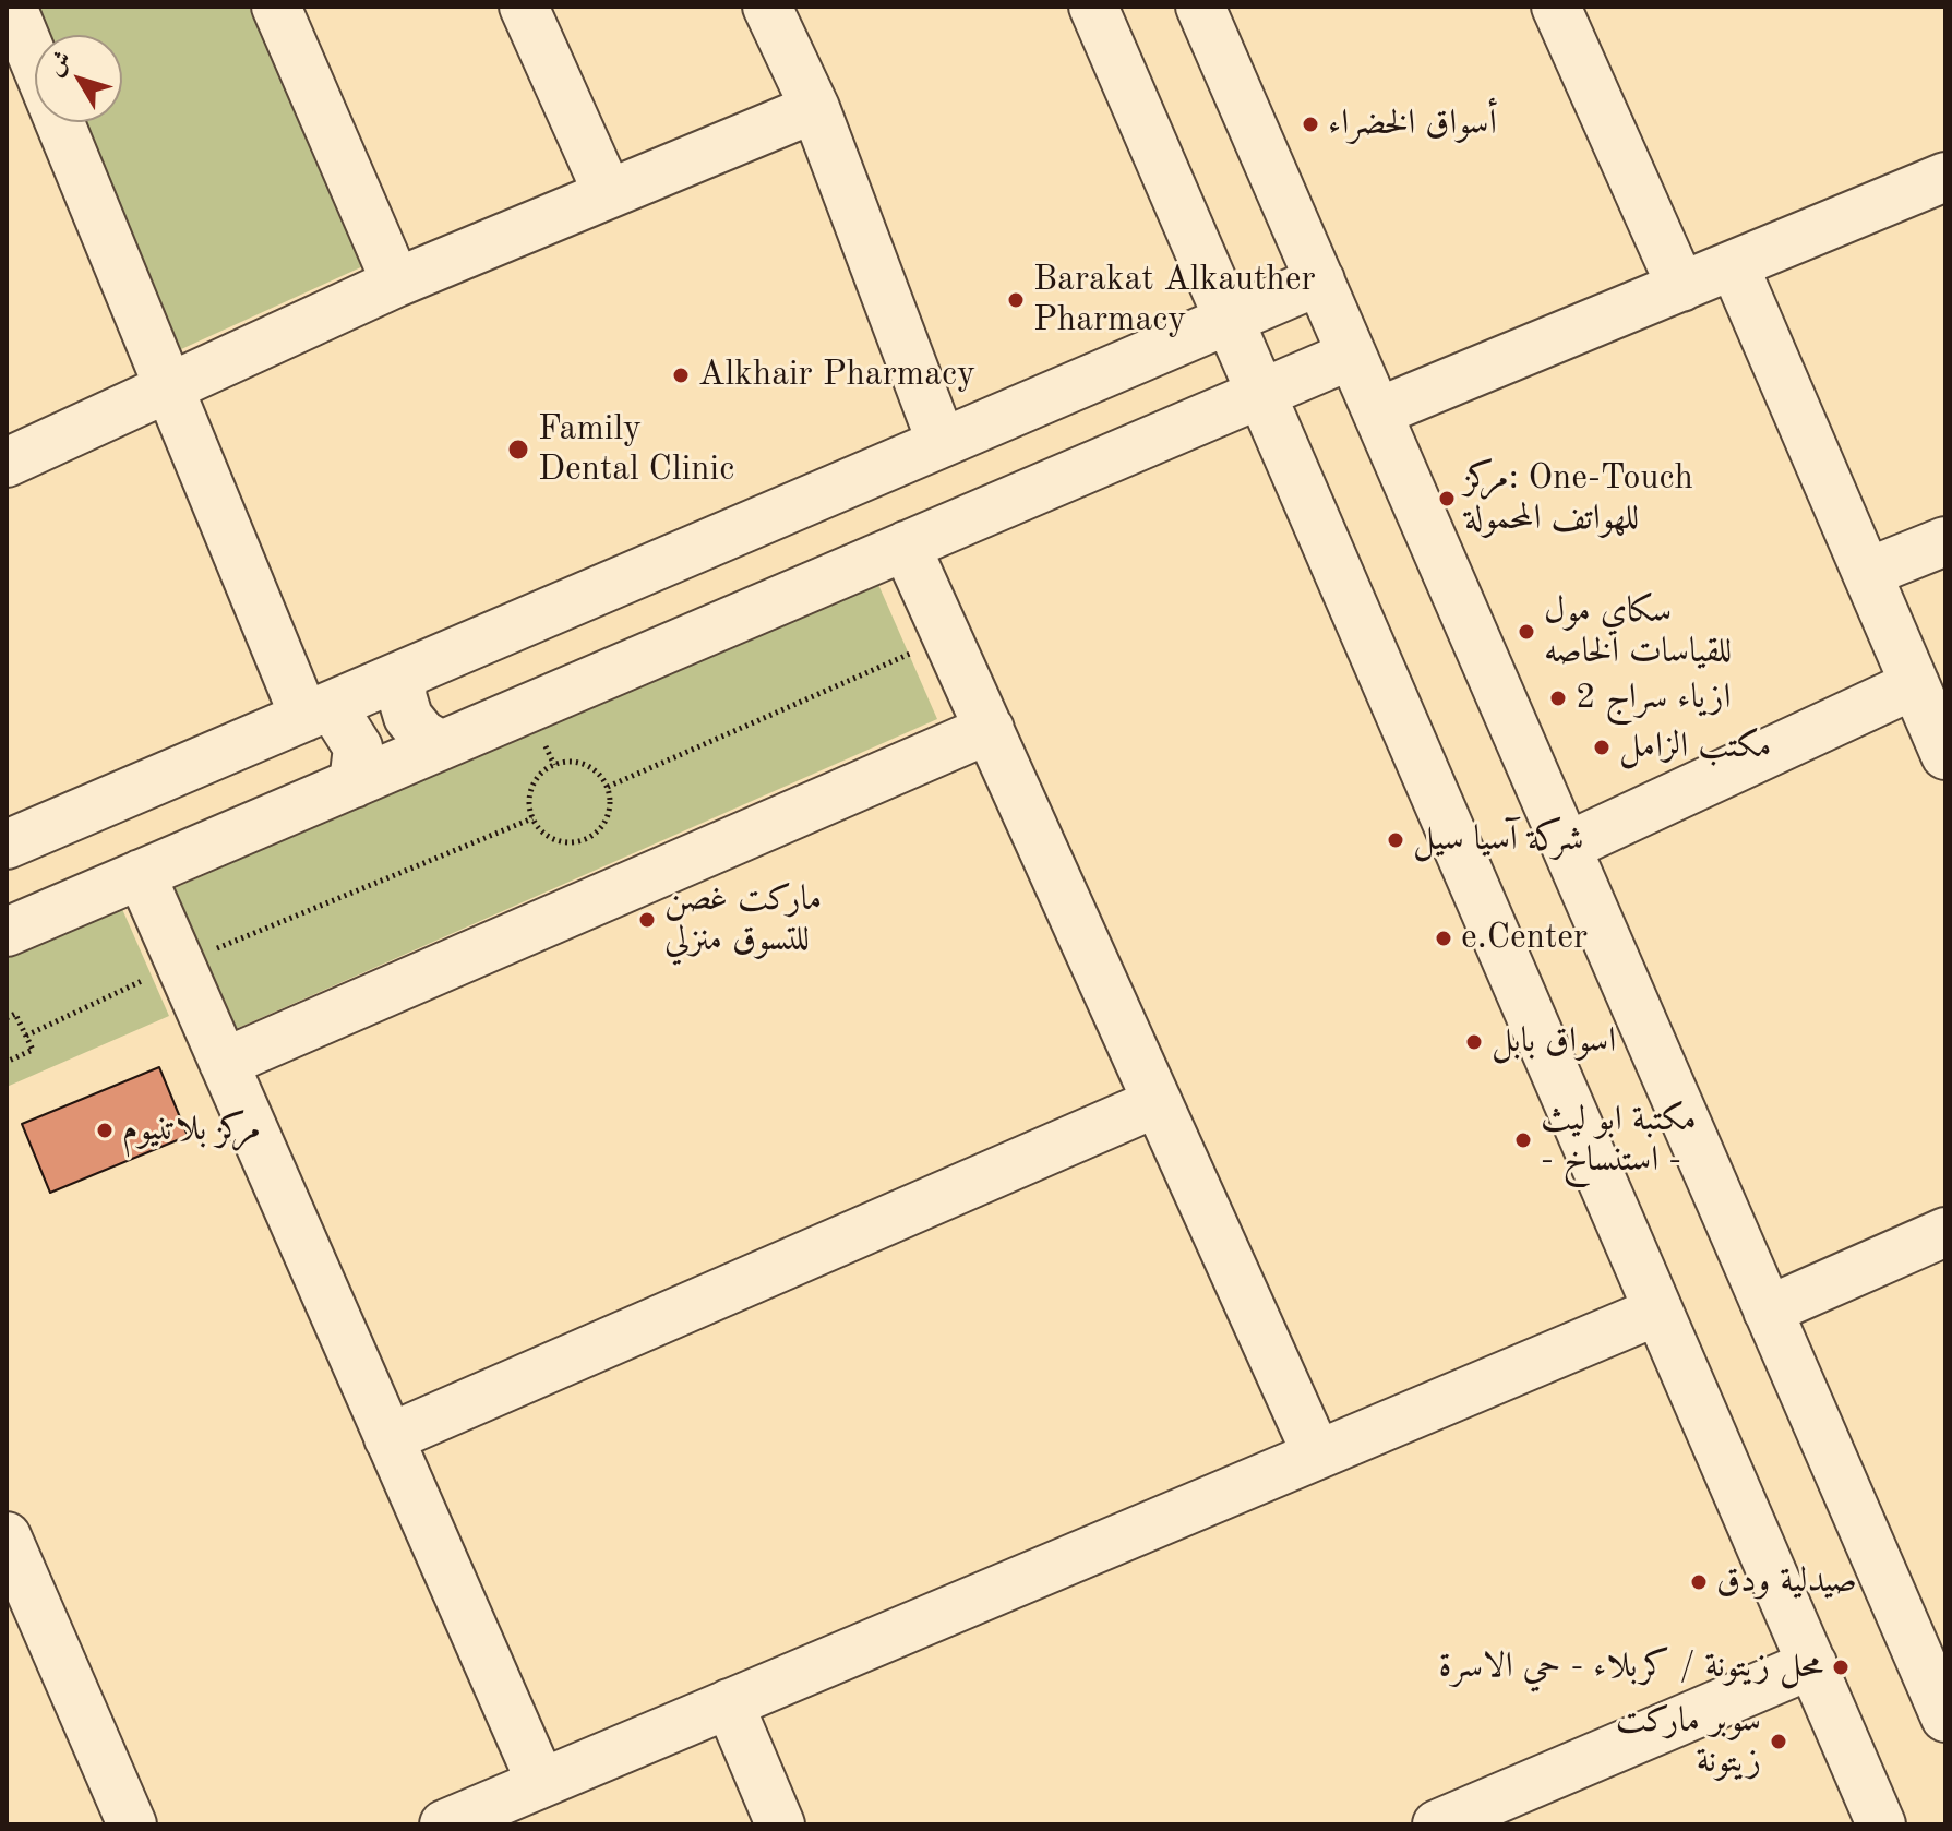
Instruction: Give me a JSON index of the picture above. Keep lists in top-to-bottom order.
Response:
{
  "places": [
    "أسواق الخضراء",
    "Barakat Alkauther Pharmacy",
    "Alkhair Pharmacy",
    "Family Dental Clinic",
    "مركز: One-Touch للهواتف المحمولة",
    "سكاي مول للقياسات الخاصه",
    "ازياء سراج 2",
    "مكتب الزامل",
    "شركة آسيا سيل",
    "ماركت غصن للتسوق منزلي",
    "e.Center",
    "اسواق بابل",
    "مركز بلاتنيوم",
    "مكتبة ابو ليث - استنساخ -",
    "صيدلية ودق",
    "محل زيتونة / كربلاء - حي الاسرة",
    "سوبر ماركت زيتونة"
  ],
  "north": "top left"
}
